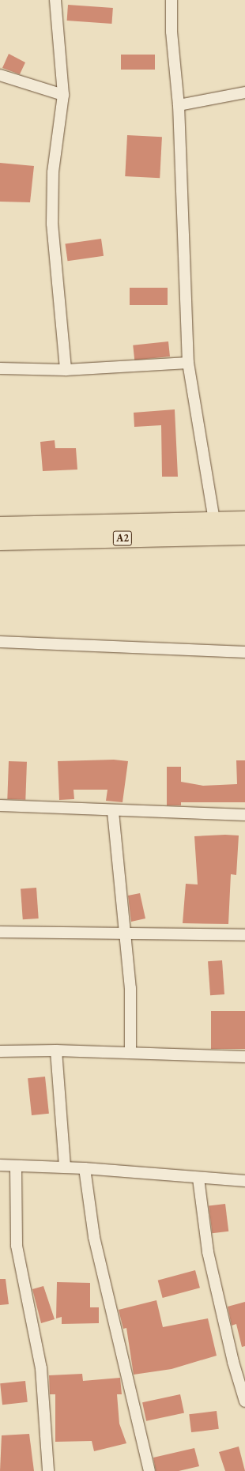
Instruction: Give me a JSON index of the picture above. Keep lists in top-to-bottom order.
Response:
{
  "streets": {
    "highway": ["A2"]
  }
}
